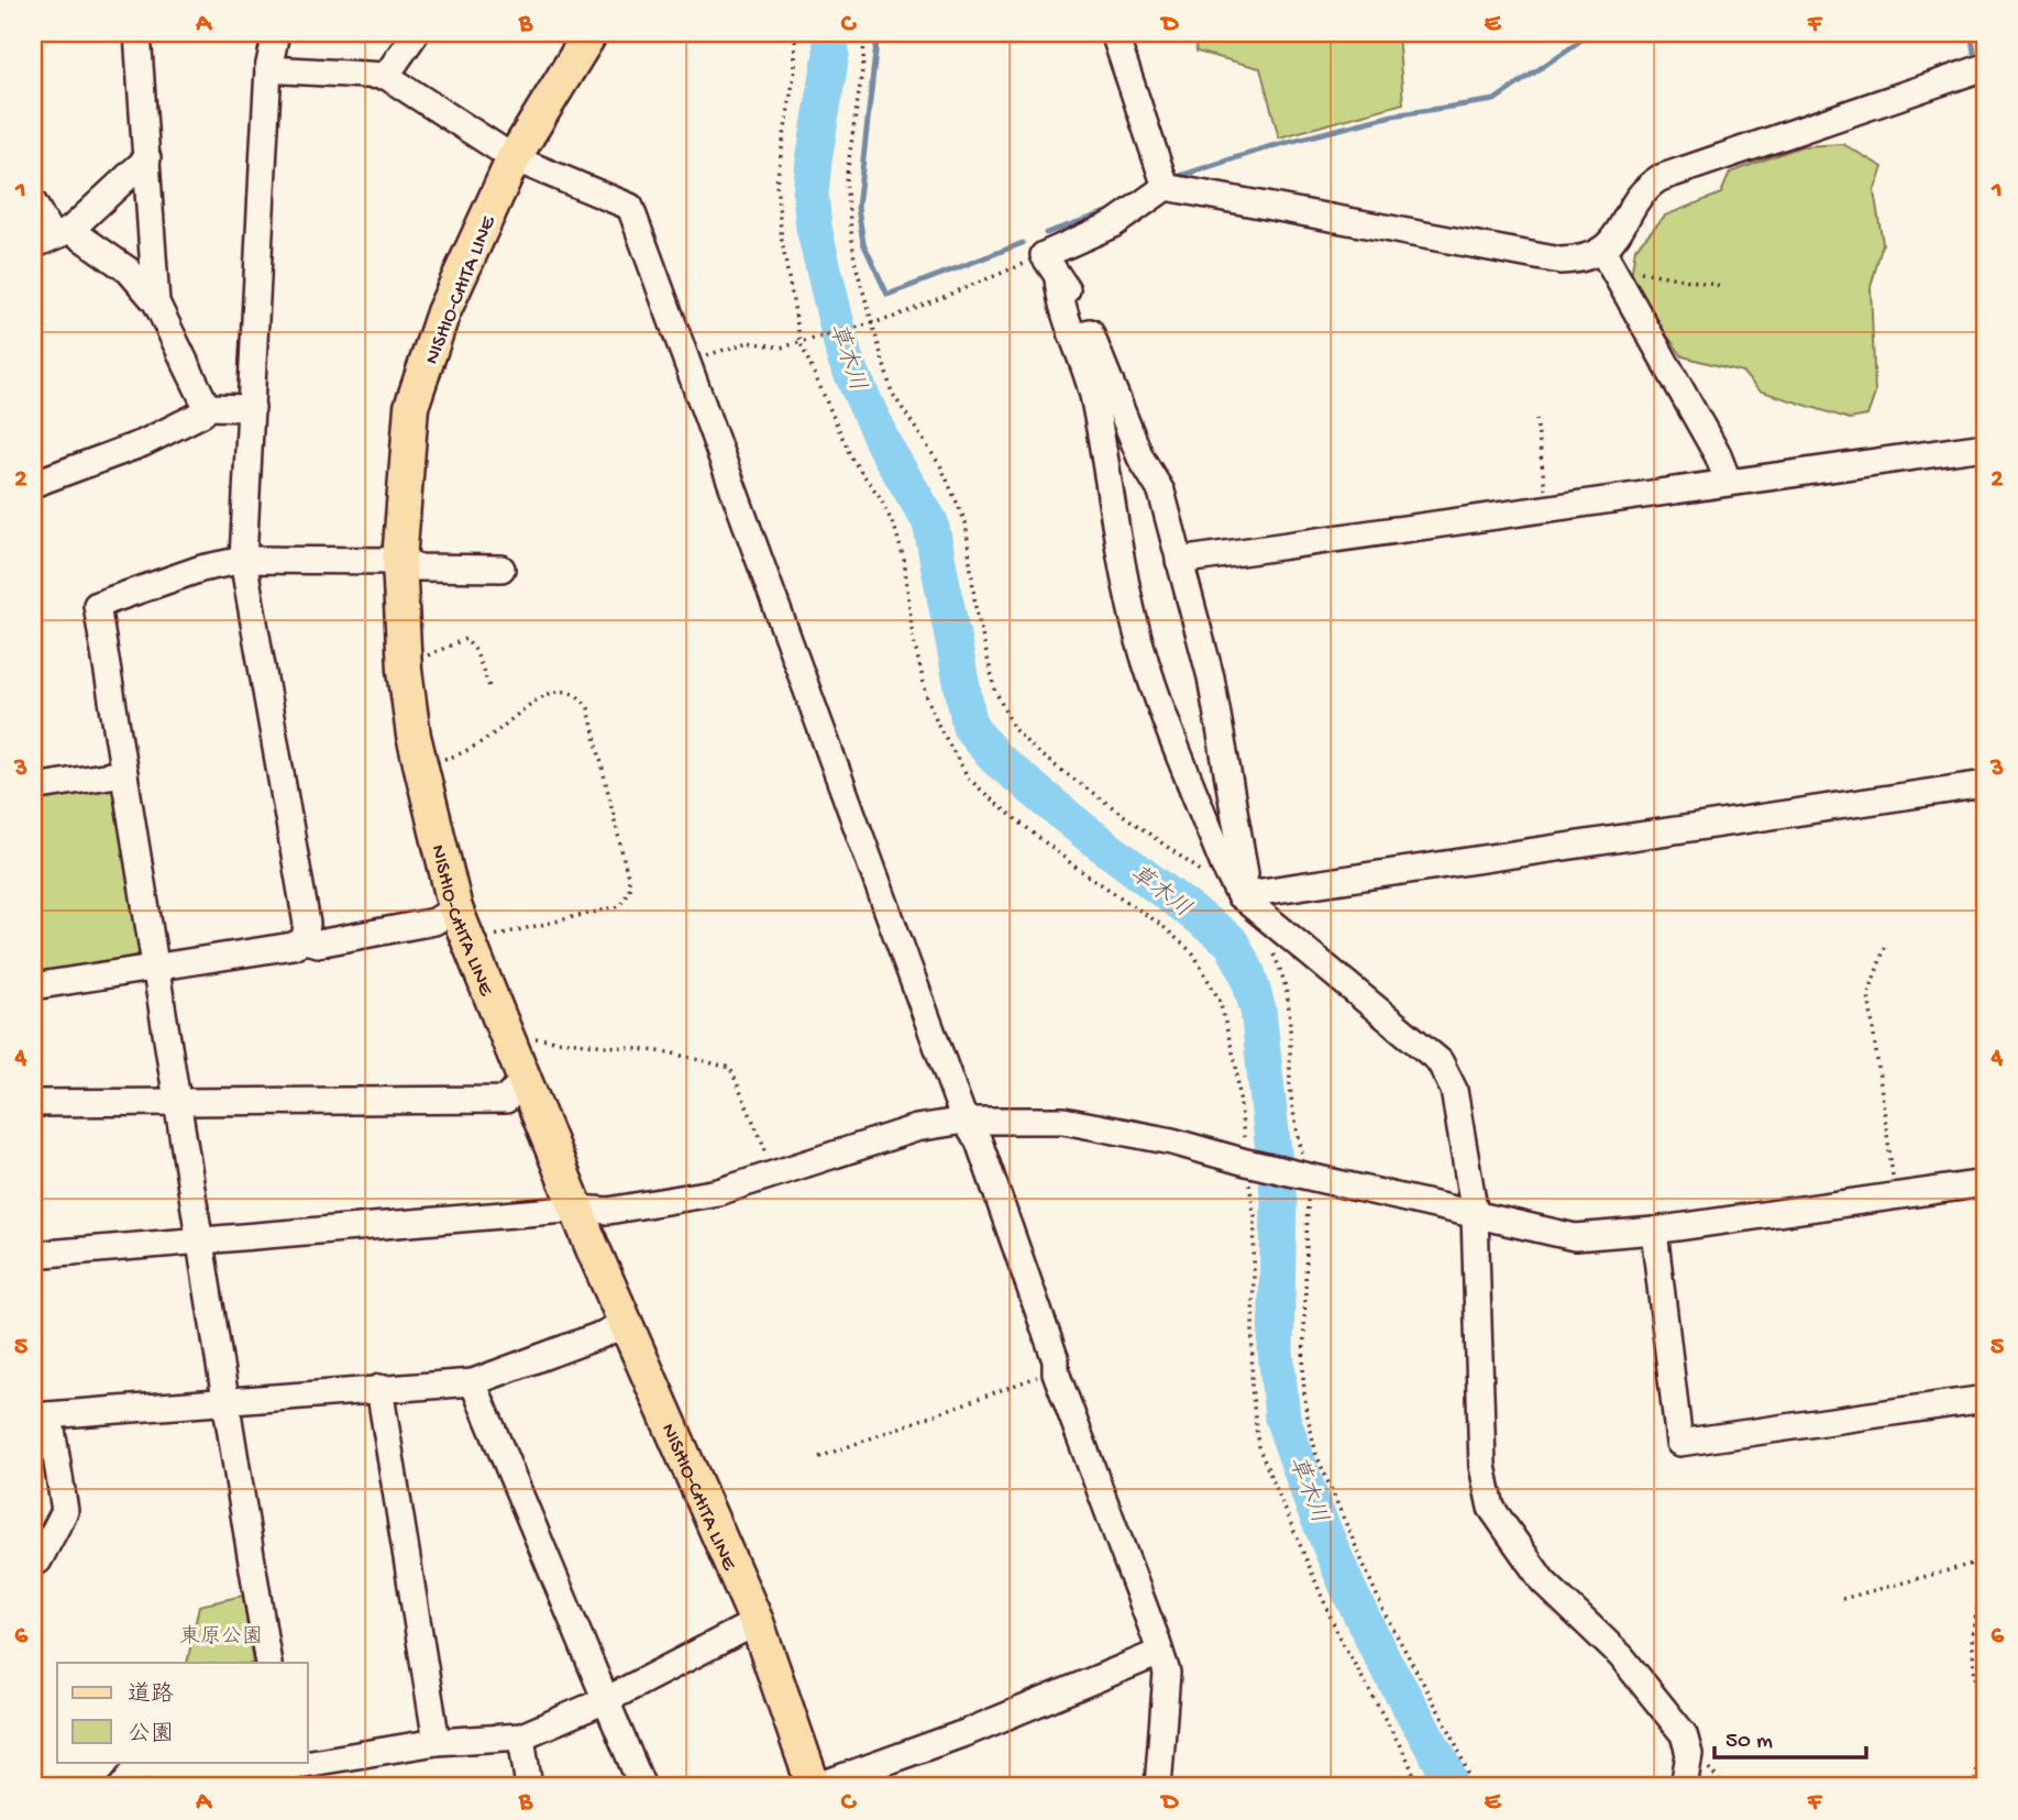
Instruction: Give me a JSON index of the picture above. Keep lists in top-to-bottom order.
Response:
{
  "streets": {
    "main road": ["NISHIO-CHITA LINE"]
  },
  "water": ["草木川"],
  "parks": ["東原公園"],
  "legend": ["道路", "公園"],
  "scale_bar": "50 m",
  "grid": {
    "columns": [
      "A",
      "B",
      "C",
      "D",
      "E",
      "F"
    ],
    "rows": [
      "1",
      "2",
      "3",
      "4",
      "5",
      "6"
    ]
  }
}
